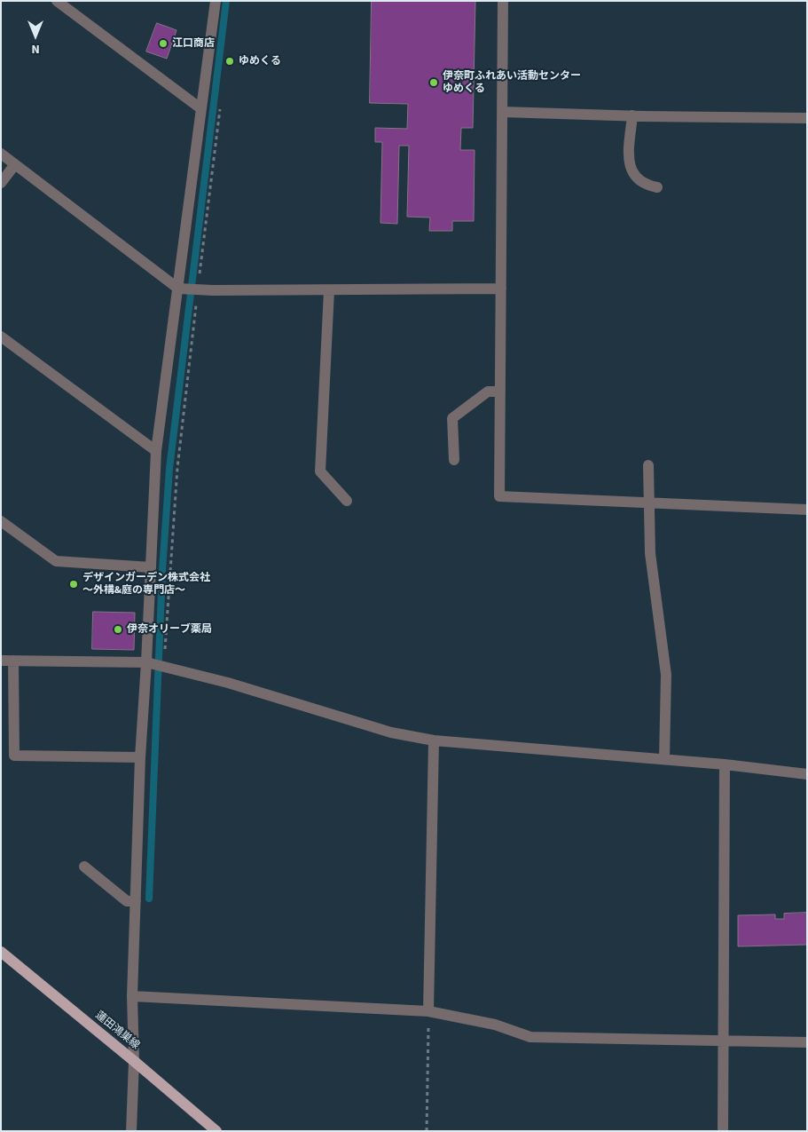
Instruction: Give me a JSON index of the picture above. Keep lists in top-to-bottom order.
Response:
{
  "streets": {
    "main road": ["蓮田鴻巣線"]
  },
  "places": [
    "江口商店",
    "ゆめくる",
    "伊奈町ふれあい活動センター ゆめくる",
    "デザインガーデン株式会社 ～外構&庭の専門店～",
    "伊奈オリーブ薬局"
  ],
  "north": "bottom"
}
